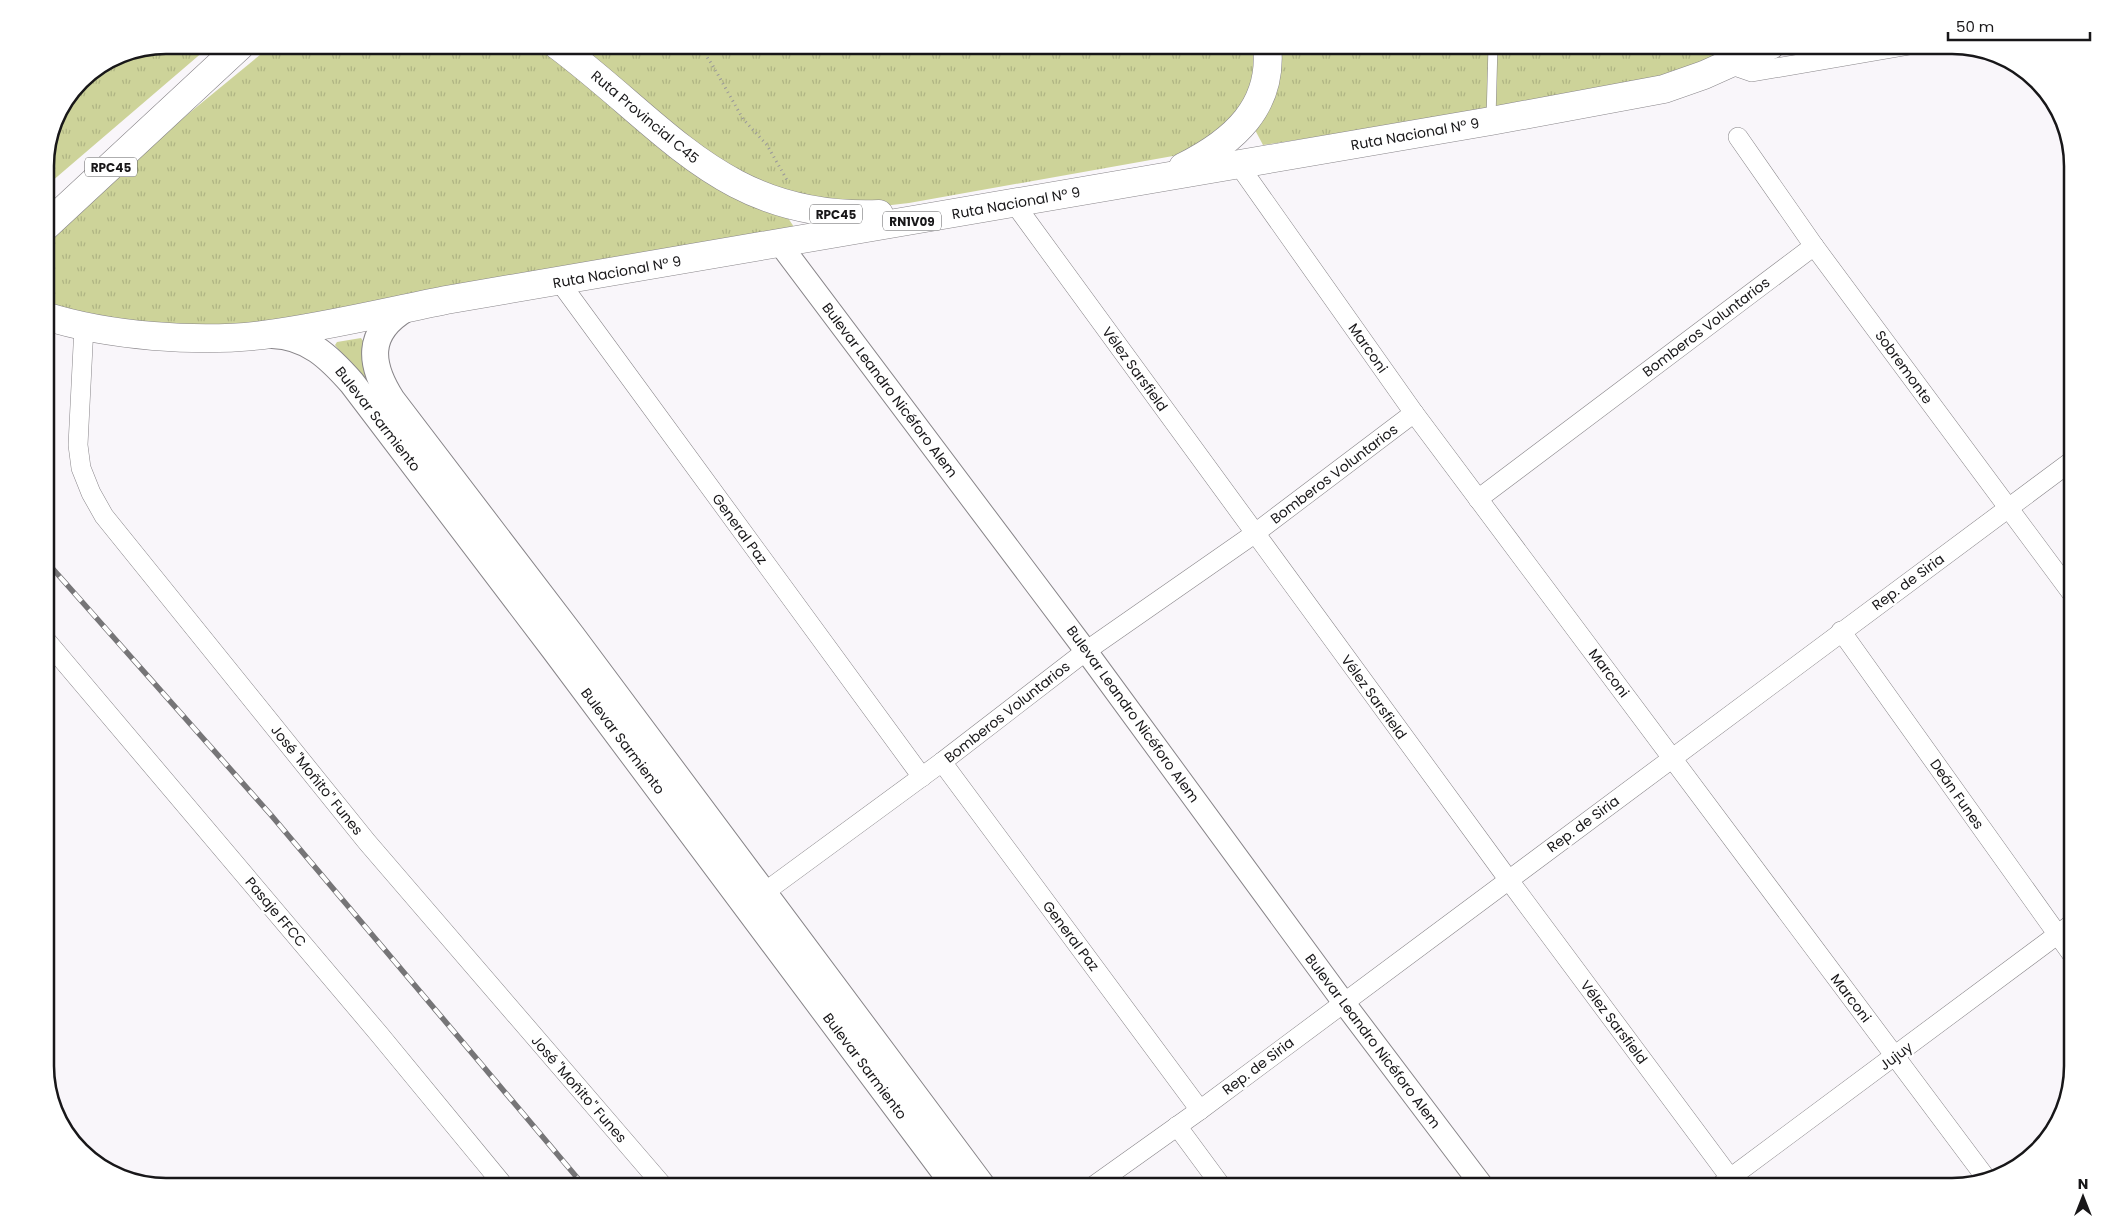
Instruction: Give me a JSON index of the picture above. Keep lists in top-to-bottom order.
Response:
{
  "streets": {
    "main road": [
      "Ruta Provincial C45",
      "Ruta Nacional Nº 9",
      "RPC45",
      "RN1V09",
      "Bulevar Sarmiento"
    ],
    "street": [
      "Bomberos Voluntarios",
      "Marconi",
      "Sobremonte",
      "Vélez Sarsfield",
      "Bulevar Leandro Nicéforo Alem",
      "General Paz",
      "Rep. de Siria",
      "José \"Moñito\" Funes",
      "Deán Funes",
      "Pasaje FFCC",
      "Jujuy"
    ]
  },
  "crossings": [
    ["Ruta Provincial C45", "RPC45"],
    ["Ruta Nacional Nº 9", "RPC45"],
    ["Ruta Nacional Nº 9", "RN1V09"],
    ["Ruta Nacional Nº 9", "Marconi"],
    ["Ruta Nacional Nº 9", "Vélez Sarsfield"],
    ["Ruta Nacional Nº 9", "Bulevar Leandro Nicéforo Alem"],
    ["Ruta Nacional Nº 9", "Bulevar Sarmiento"],
    ["Ruta Nacional Nº 9", "General Paz"],
    ["Ruta Nacional Nº 9", "José \"Moñito\" Funes"],
    ["Bomberos Voluntarios", "Marconi"],
    ["Bomberos Voluntarios", "Sobremonte"],
    ["Bomberos Voluntarios", "Vélez Sarsfield"],
    ["Bomberos Voluntarios", "Bulevar Leandro Nicéforo Alem"],
    ["Bomberos Voluntarios", "Bulevar Sarmiento"],
    ["Bomberos Voluntarios", "General Paz"],
    ["Marconi", "Rep. de Siria"],
    ["Marconi", "Jujuy"],
    ["Sobremonte", "Rep. de Siria"],
    ["Vélez Sarsfield", "Rep. de Siria"],
    ["Bulevar Leandro Nicéforo Alem", "Rep. de Siria"],
    ["General Paz", "Rep. de Siria"],
    ["Rep. de Siria", "Deán Funes"],
    ["Deán Funes", "Jujuy"]
  ],
  "scale_bar": "50 m",
  "north": "top"
}
